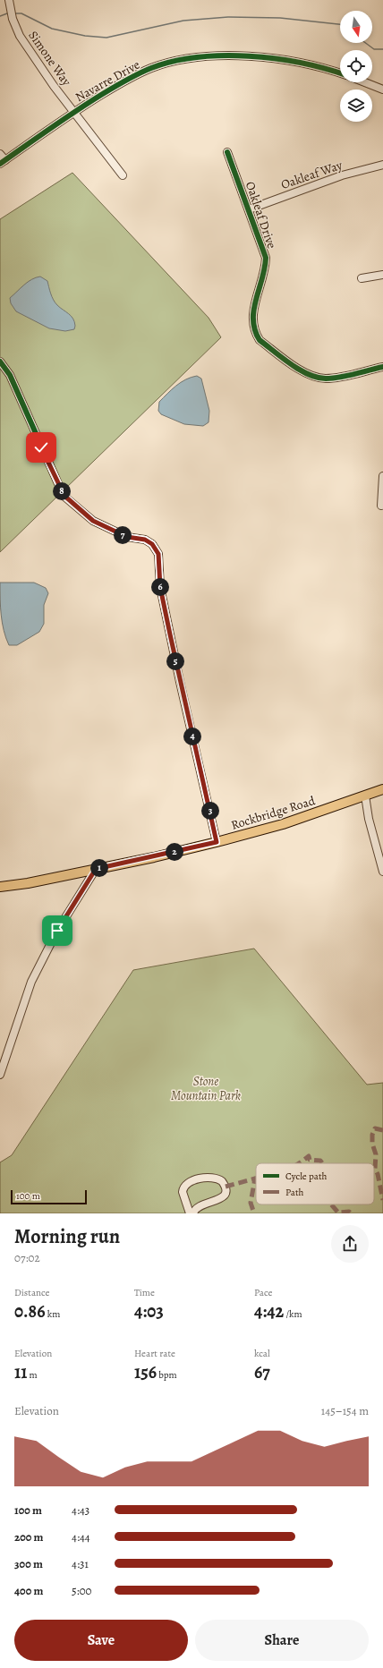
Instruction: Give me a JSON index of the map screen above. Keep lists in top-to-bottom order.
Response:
{
  "streets": {
    "main road": ["Rockbridge Road"],
    "street": [
      "Simone Way",
      "Navarre Drive",
      "Oakleaf Way",
      "Oakleaf Drive"
    ]
  },
  "crossings": [
    ["Simone Way", "Navarre Drive"],
    ["Oakleaf Way", "Oakleaf Drive"]
  ],
  "parks": ["Stone Mountain Park"],
  "legend": ["Cycle path", "Path"],
  "scale_bar": "100 m",
  "north": "bottom",
  "page": {
    "pins": [
      "8",
      "7",
      "6",
      "5",
      "4",
      "3",
      "2",
      "1"
    ],
    "scale": "100 m",
    "heading": ["Morning run", "07:02"],
    "stats": [
      ["Distance", "0.86 km"],
      ["Time", "4:03"],
      ["Pace", "4:42 /km"],
      ["Elevation", "11 m"],
      ["Heart rate", "156 bpm"],
      ["kcal", "67"]
    ],
    "chart": ["Elevation", "145–154 m"],
    "list": [
      {
        "name": "100 m",
        "note": "4:43"
      },
      {
        "name": "200 m",
        "note": "4:44"
      },
      {
        "name": "300 m",
        "note": "4:31"
      },
      {
        "name": "400 m",
        "note": "5:00"
      }
    ],
    "buttons": ["Save", "Share"]
  }
}
